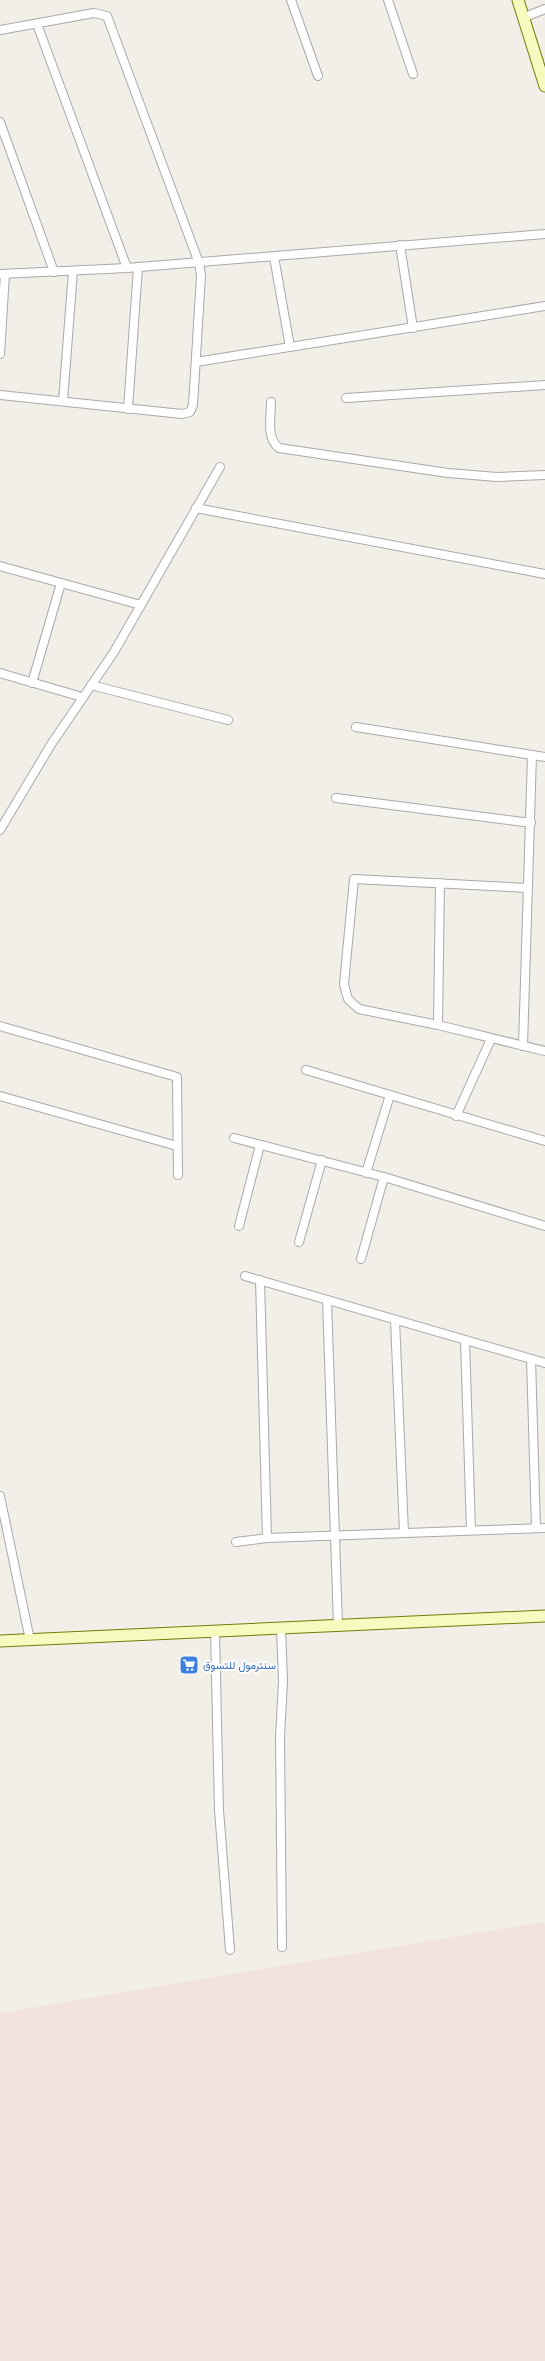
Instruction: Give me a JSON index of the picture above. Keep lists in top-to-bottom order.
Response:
{
  "places": {
    "supermarket": ["سنترمول للتسوق"]
  }
}
